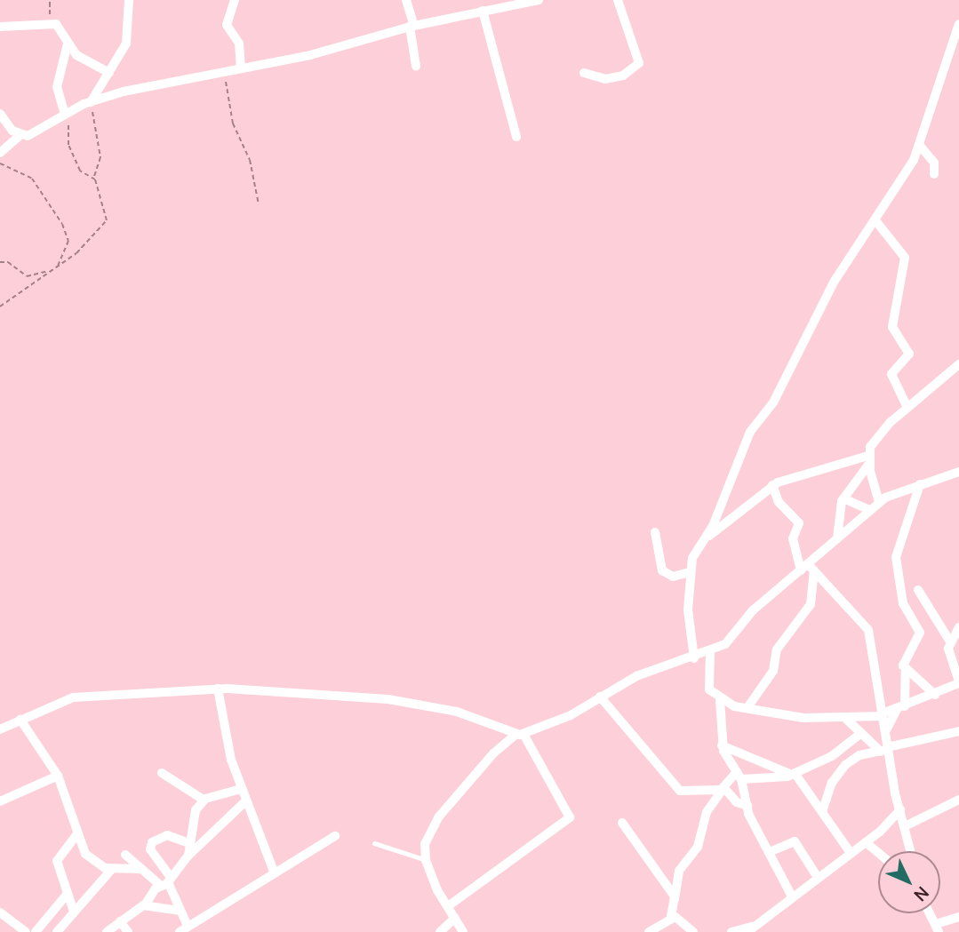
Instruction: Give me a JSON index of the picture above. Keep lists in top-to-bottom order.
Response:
{
  "north": "bottom right"
}
